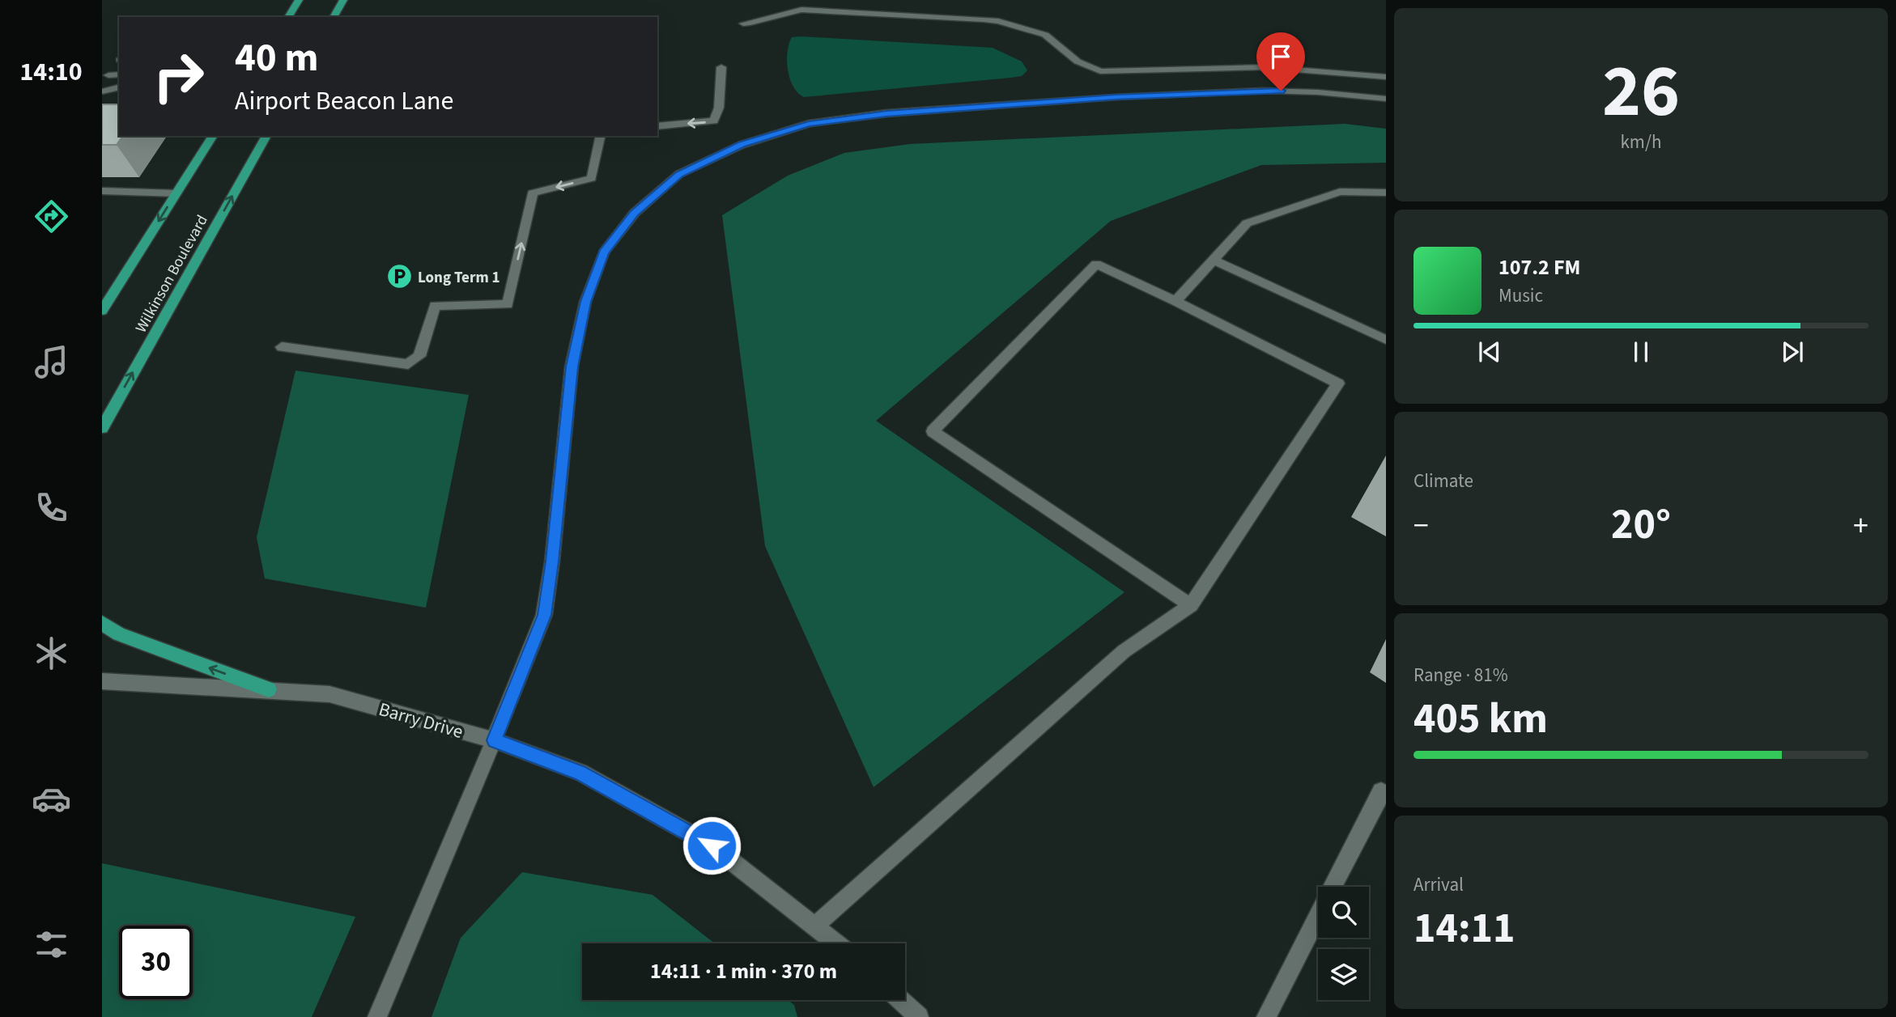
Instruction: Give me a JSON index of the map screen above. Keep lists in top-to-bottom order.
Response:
{
  "streets": {
    "main road": ["Wilkinson Boulevard"],
    "street": ["Barry Drive"]
  },
  "places": {
    "parking": ["Long Term 1"]
  },
  "page": {
    "tabs": "14:10",
    "tile": [
      ["26", "km/h"],
      "Climate",
      ["Range · 81%", "405 km"],
      ["Arrival", "14:11"]
    ],
    "turn": ["40 m", "Airport Beacon Lane"],
    "song": ["107.2 FM", "Music"],
    "heat": ["−", "20°", "+"],
    "limit": "30",
    "trip": "14:11 · 1 min · 370 m"
  }
}
